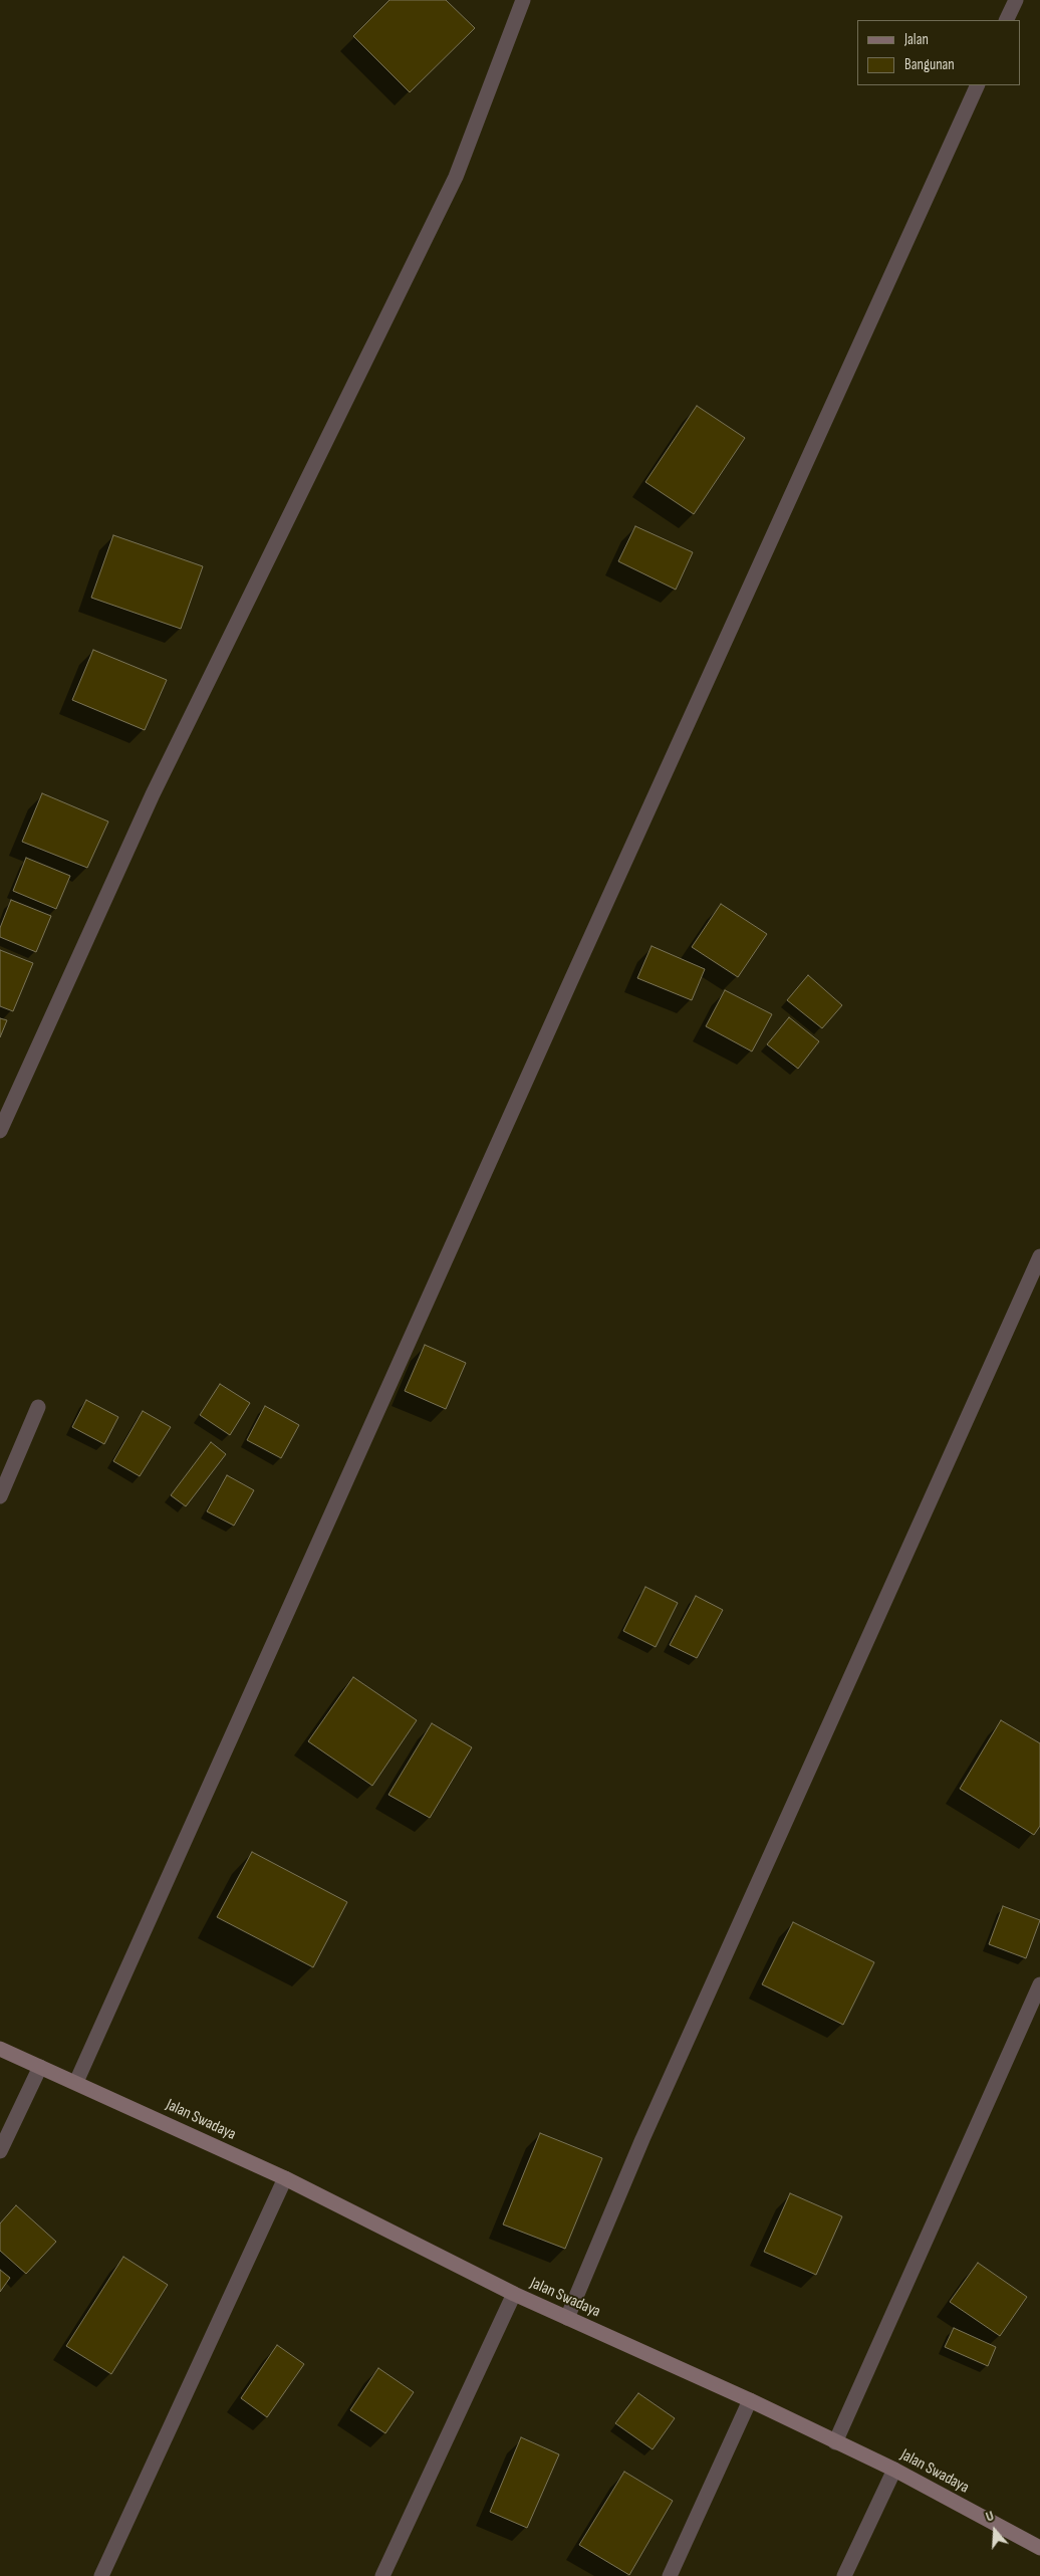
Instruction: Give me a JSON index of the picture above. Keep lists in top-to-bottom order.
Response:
{
  "streets": {
    "street": ["Jalan Swadaya"]
  },
  "legend": ["Jalan", "Bangunan"],
  "north": "top"
}
